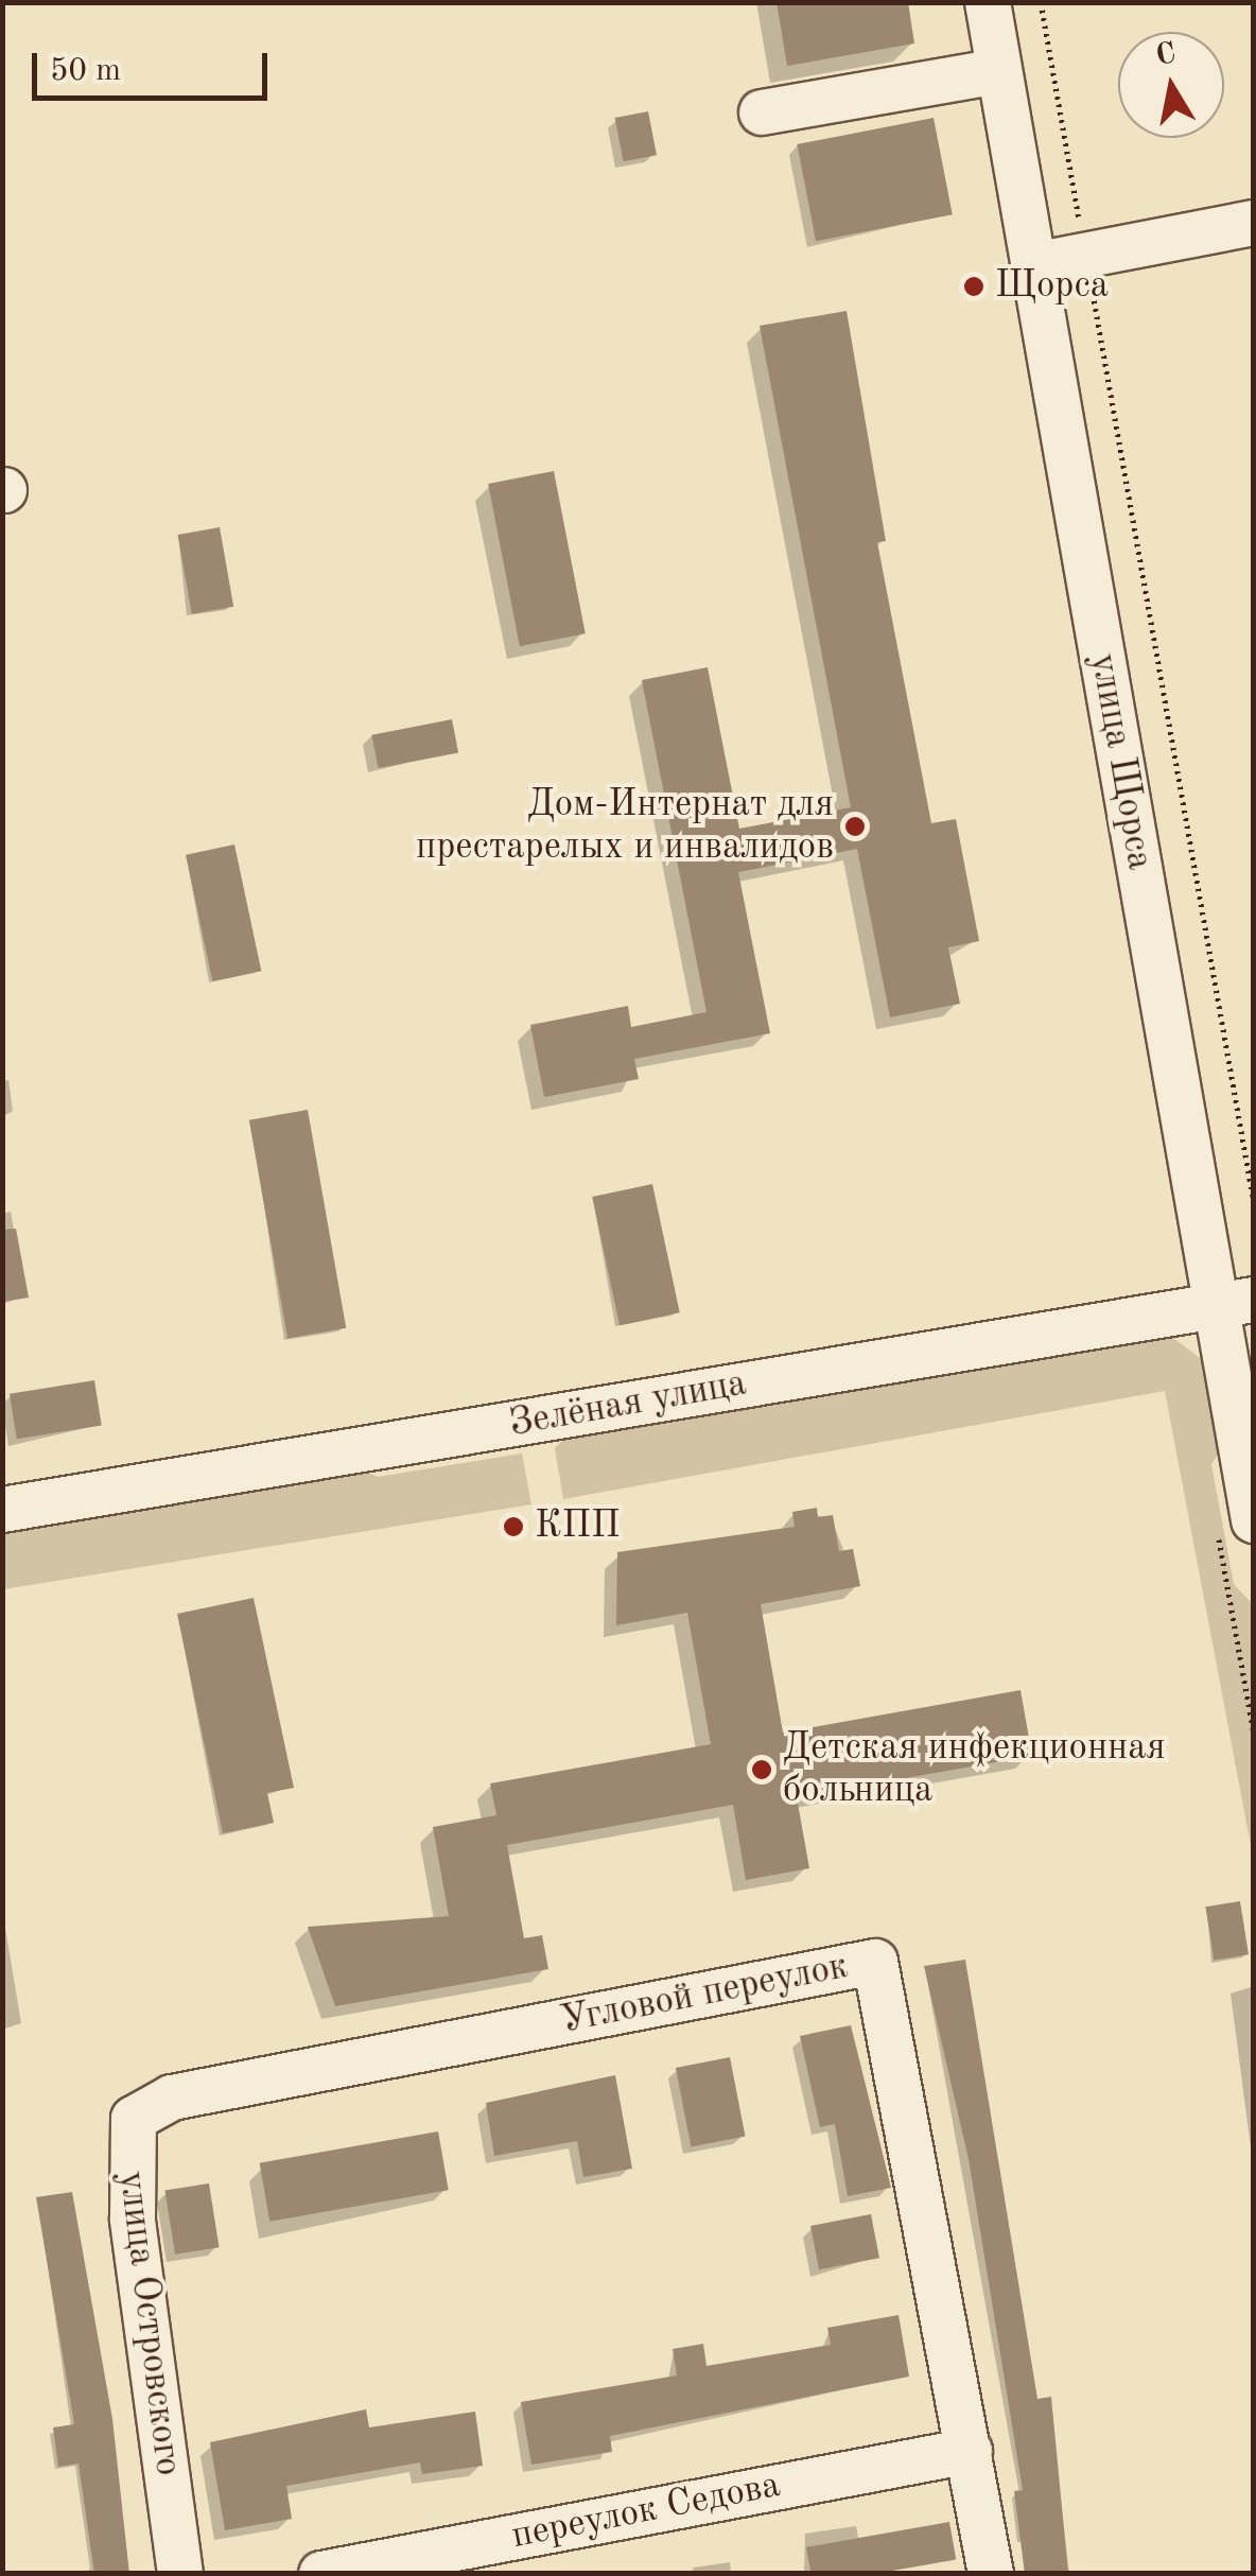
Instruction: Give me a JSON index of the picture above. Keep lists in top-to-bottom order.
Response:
{
  "streets": {
    "street": [
      "улица Щорса",
      "Зелёная улица",
      "Угловой переулок",
      "улица Островского",
      "переулок Седова"
    ]
  },
  "crossings": [
    ["улица Щорса", "Зелёная улица"],
    ["Угловой переулок", "улица Островского"],
    ["Угловой переулок", "переулок Седова"]
  ],
  "places": [
    "Щорса",
    "Дом-Интернат для престарелых и инвалидов",
    "КПП",
    "Детская инфекционная больница"
  ],
  "scale_bar": "50 m",
  "north": "top"
}
